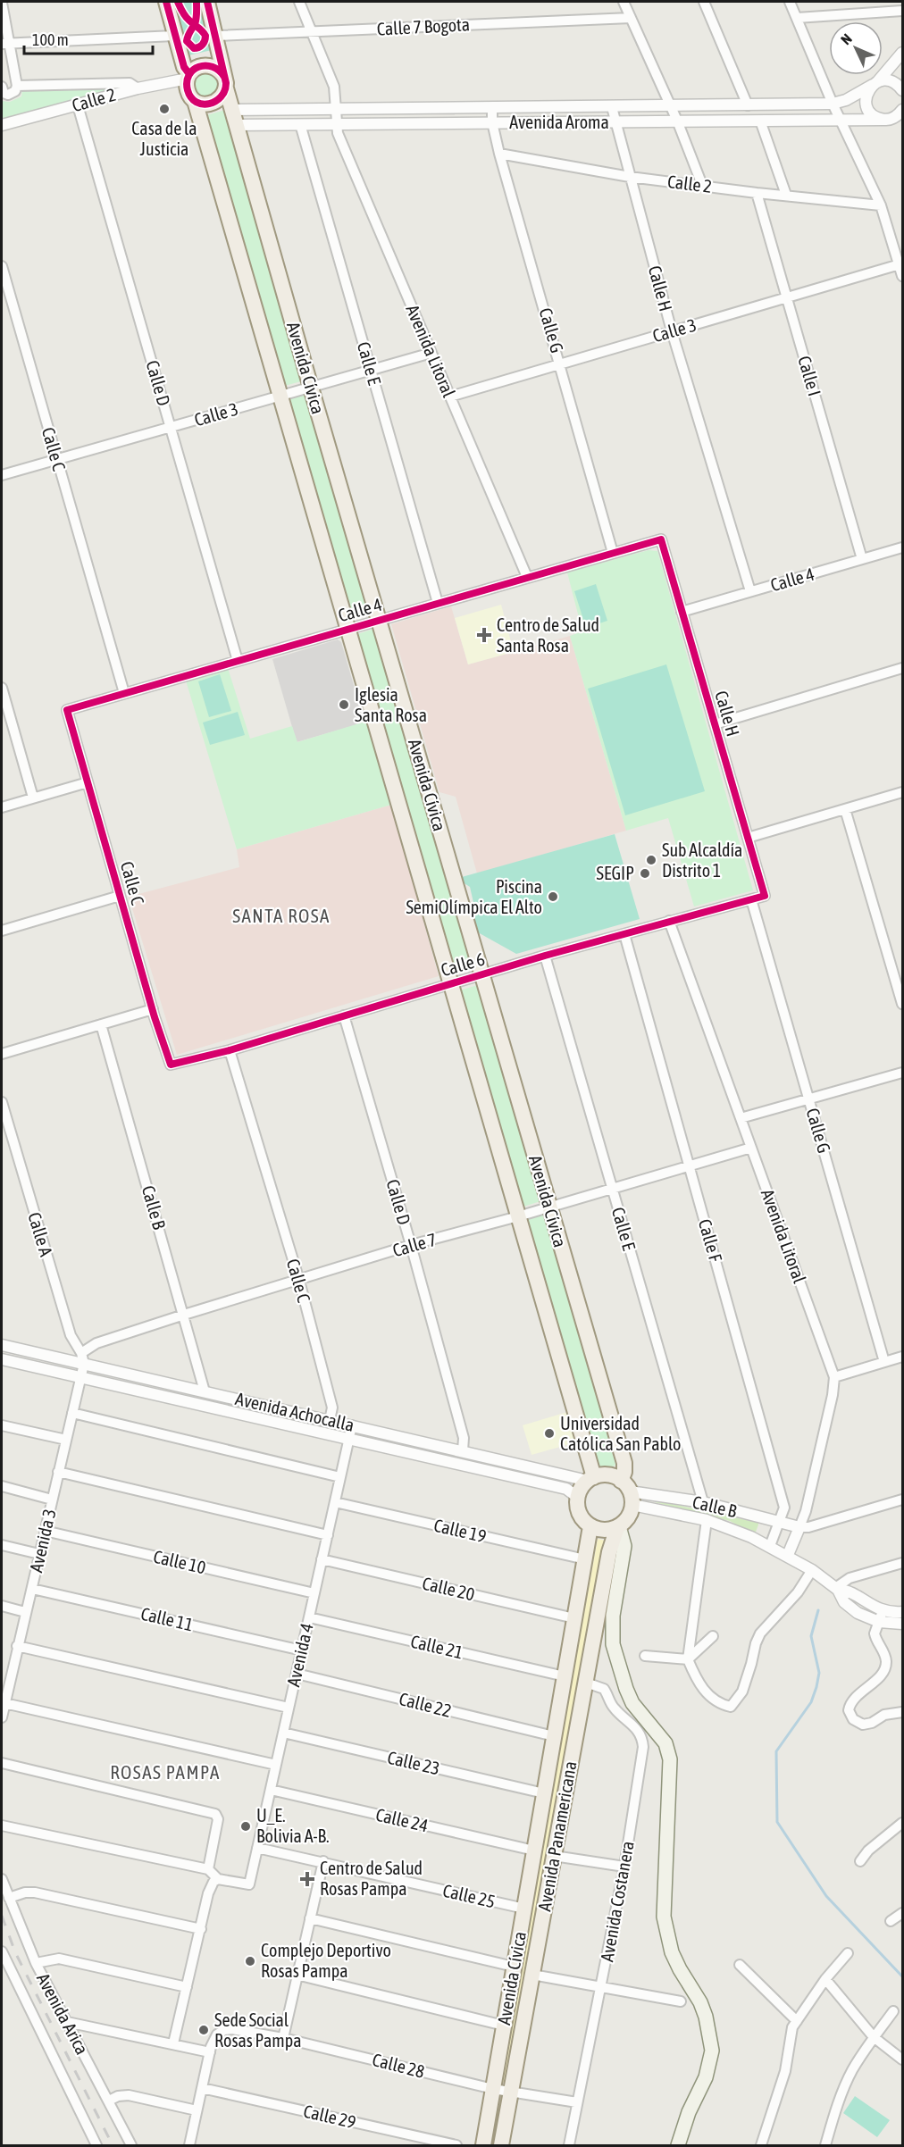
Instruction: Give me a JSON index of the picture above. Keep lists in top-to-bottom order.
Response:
{
  "streets": {
    "main road": ["Avenida Cívica", "Avenida Panamericana"],
    "street": [
      "Calle 7 Bogota",
      "Calle 2",
      "Avenida Aroma",
      "Calle H",
      "Calle G",
      "Calle 3",
      "Avenida Litoral",
      "Calle E",
      "Calle I",
      "Calle D",
      "Calle C",
      "Calle 4",
      "Calle 6",
      "Calle B",
      "Calle A",
      "Calle F",
      "Calle 7",
      "Avenida Achocalla",
      "Calle 19",
      "Avenida 3",
      "Calle 10",
      "Calle 20",
      "Calle 11",
      "Calle 21",
      "Avenida 4",
      "Calle 22",
      "Calle 23",
      "Calle 24",
      "Calle 25",
      "Avenida Costanera",
      "Avenida Arica",
      "Calle 28",
      "Calle 29"
    ]
  },
  "crossings": [
    ["Calle 7 Bogota", "Avenida Litoral"],
    ["Calle 7 Bogota", "Avenida Cívica"],
    ["Calle 2", "Calle H"],
    ["Calle 2", "Calle G"],
    ["Calle 2", "Avenida Cívica"],
    ["Calle 2", "Calle I"],
    ["Calle 2", "Calle D"],
    ["Avenida Aroma", "Calle H"],
    ["Avenida Aroma", "Calle G"],
    ["Avenida Aroma", "Avenida Litoral"],
    ["Avenida Aroma", "Calle E"],
    ["Avenida Aroma", "Avenida Cívica"],
    ["Calle H", "Calle 3"],
    ["Calle H", "Calle 4"],
    ["Calle H", "Calle 6"],
    ["Calle G", "Calle 3"],
    ["Calle G", "Calle 4"],
    ["Calle G", "Calle 6"],
    ["Calle 3", "Avenida Litoral"],
    ["Calle 3", "Calle E"],
    ["Calle 3", "Avenida Cívica"],
    ["Calle 3", "Calle I"],
    ["Calle 3", "Calle D"],
    ["Calle 3", "Calle C"],
    ["Avenida Litoral", "Calle 4"],
    ["Avenida Litoral", "Calle 6"],
    ["Avenida Litoral", "Calle B"],
    ["Avenida Litoral", "Calle 7"],
    ["Calle E", "Calle 4"],
    ["Calle E", "Calle 6"],
    ["Calle E", "Calle B"],
    ["Calle E", "Calle 7"],
    ["Avenida Cívica", "Calle 4"],
    ["Avenida Cívica", "Calle 6"],
    ["Avenida Cívica", "Calle B"],
    ["Avenida Cívica", "Calle 7"],
    ["Avenida Cívica", "Avenida Achocalla"],
    ["Avenida Cívica", "Calle 19"],
    ["Avenida Cívica", "Calle 20"],
    ["Avenida Cívica", "Calle 21"],
    ["Avenida Cívica", "Calle 22"],
    ["Avenida Cívica", "Calle 23"],
    ["Avenida Cívica", "Calle 24"],
    ["Avenida Cívica", "Avenida Panamericana"],
    ["Avenida Cívica", "Calle 25"],
    ["Avenida Cívica", "Calle 28"],
    ["Calle I", "Calle 4"],
    ["Calle D", "Calle 4"],
    ["Calle D", "Calle 6"],
    ["Calle D", "Calle 7"],
    ["Calle D", "Avenida Achocalla"],
    ["Calle C", "Calle 4"],
    ["Calle C", "Calle 6"],
    ["Calle C", "Calle 7"],
    ["Calle C", "Avenida Achocalla"],
    ["Calle 6", "Calle F"],
    ["Calle B", "Calle F"],
    ["Calle B", "Calle 7"],
    ["Calle B", "Avenida Achocalla"],
    ["Calle B", "Avenida Panamericana"],
    ["Calle A", "Calle 7"],
    ["Calle A", "Avenida Achocalla"],
    ["Calle A", "Avenida 3"],
    ["Calle F", "Calle 7"],
    ["Calle 7", "Avenida Achocalla"],
    ["Calle 7", "Avenida 3"],
    ["Avenida Achocalla", "Avenida 3"],
    ["Avenida Achocalla", "Avenida 4"],
    ["Avenida Achocalla", "Avenida Panamericana"],
    ["Calle 19", "Avenida 4"],
    ["Avenida 3", "Calle 10"],
    ["Avenida 3", "Calle 11"],
    ["Calle 10", "Avenida 4"],
    ["Calle 20", "Avenida 4"],
    ["Calle 11", "Avenida 4"],
    ["Calle 21", "Avenida 4"],
    ["Avenida 4", "Calle 22"],
    ["Avenida 4", "Calle 23"],
    ["Avenida 4", "Calle 24"],
    ["Avenida 4", "Calle 25"],
    ["Avenida Panamericana", "Avenida Costanera"],
    ["Avenida Panamericana", "Calle 28"],
    ["Avenida Costanera", "Calle 28"]
  ],
  "districts": ["SANTA ROSA", "ROSAS PAMPA"],
  "places": {
    "other": [
      "Casa de la Justicia",
      "Iglesia Santa Rosa",
      "Sub Alcaldía Distrito 1",
      "SEGIP",
      "Piscina SemiOlímpica El Alto",
      "Universidad Católica San Pablo",
      "U_E. Bolivia A-B.",
      "Complejo Deportivo Rosas Pampa",
      "Sede Social Rosas Pampa"
    ],
    "health": ["Centro de Salud Santa Rosa", "Centro de Salud Rosas Pampa"]
  },
  "scale_bar": "100 m",
  "north": "top left"
}
